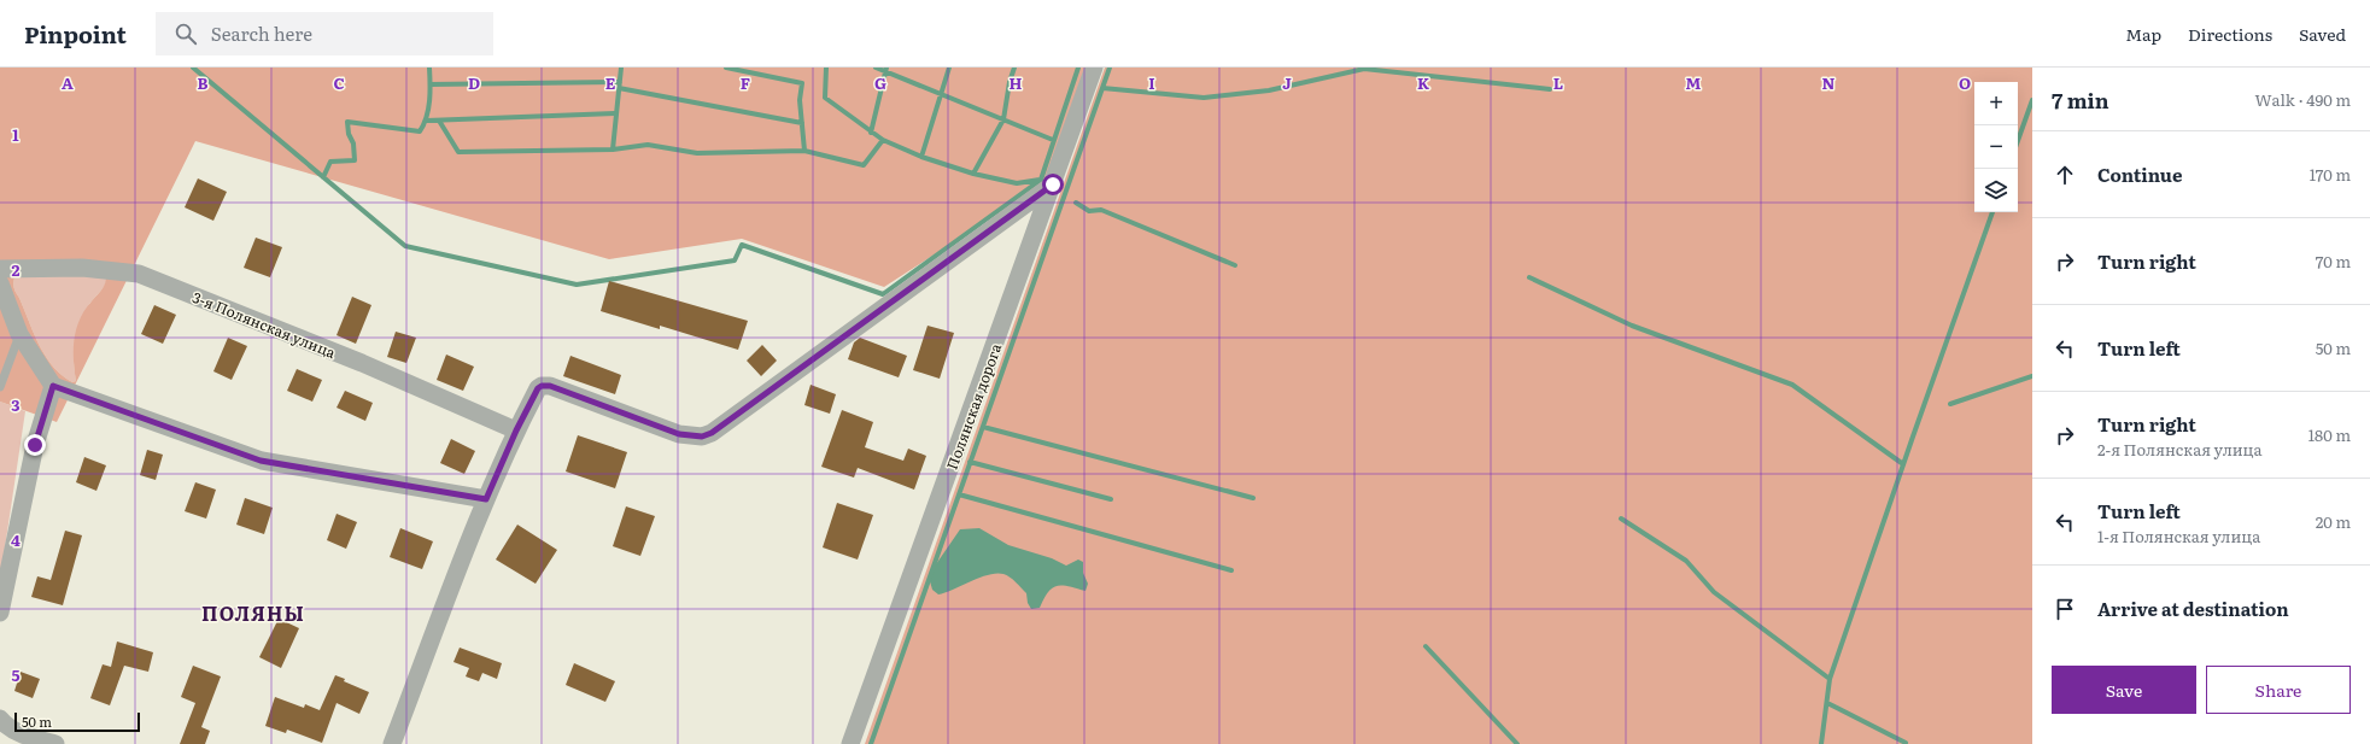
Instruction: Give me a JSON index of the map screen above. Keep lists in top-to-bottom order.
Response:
{
  "streets": {
    "street": ["3-я Полянская улица", "Полянская дорога"]
  },
  "districts": ["ПОЛЯНЫ"],
  "scale_bar": "50 m",
  "page": {
    "header": "Pinpoint",
    "search": "Search here",
    "nav": ["Map", "Directions", "Saved"],
    "heading": ["7 min", "Walk · 490 m"],
    "map_buttons": ["+", "−"],
    "list": [
      ["Continue", "170 m"],
      ["Turn right", "70 m"],
      ["Turn left", "50 m"],
      ["Turn right", "2-я Полянская улица", "180 m"],
      ["Turn left", "1-я Полянская улица", "20 m"],
      "Arrive at destination"
    ],
    "buttons": ["Save", "Share"],
    "scale": "50 m"
  },
  "grid": {
    "columns": [
      "A",
      "B",
      "C",
      "D",
      "E",
      "F",
      "G",
      "H",
      "I",
      "J",
      "K",
      "L",
      "M",
      "N",
      "O"
    ],
    "rows": [
      "1",
      "2",
      "3",
      "4",
      "5"
    ]
  }
}
